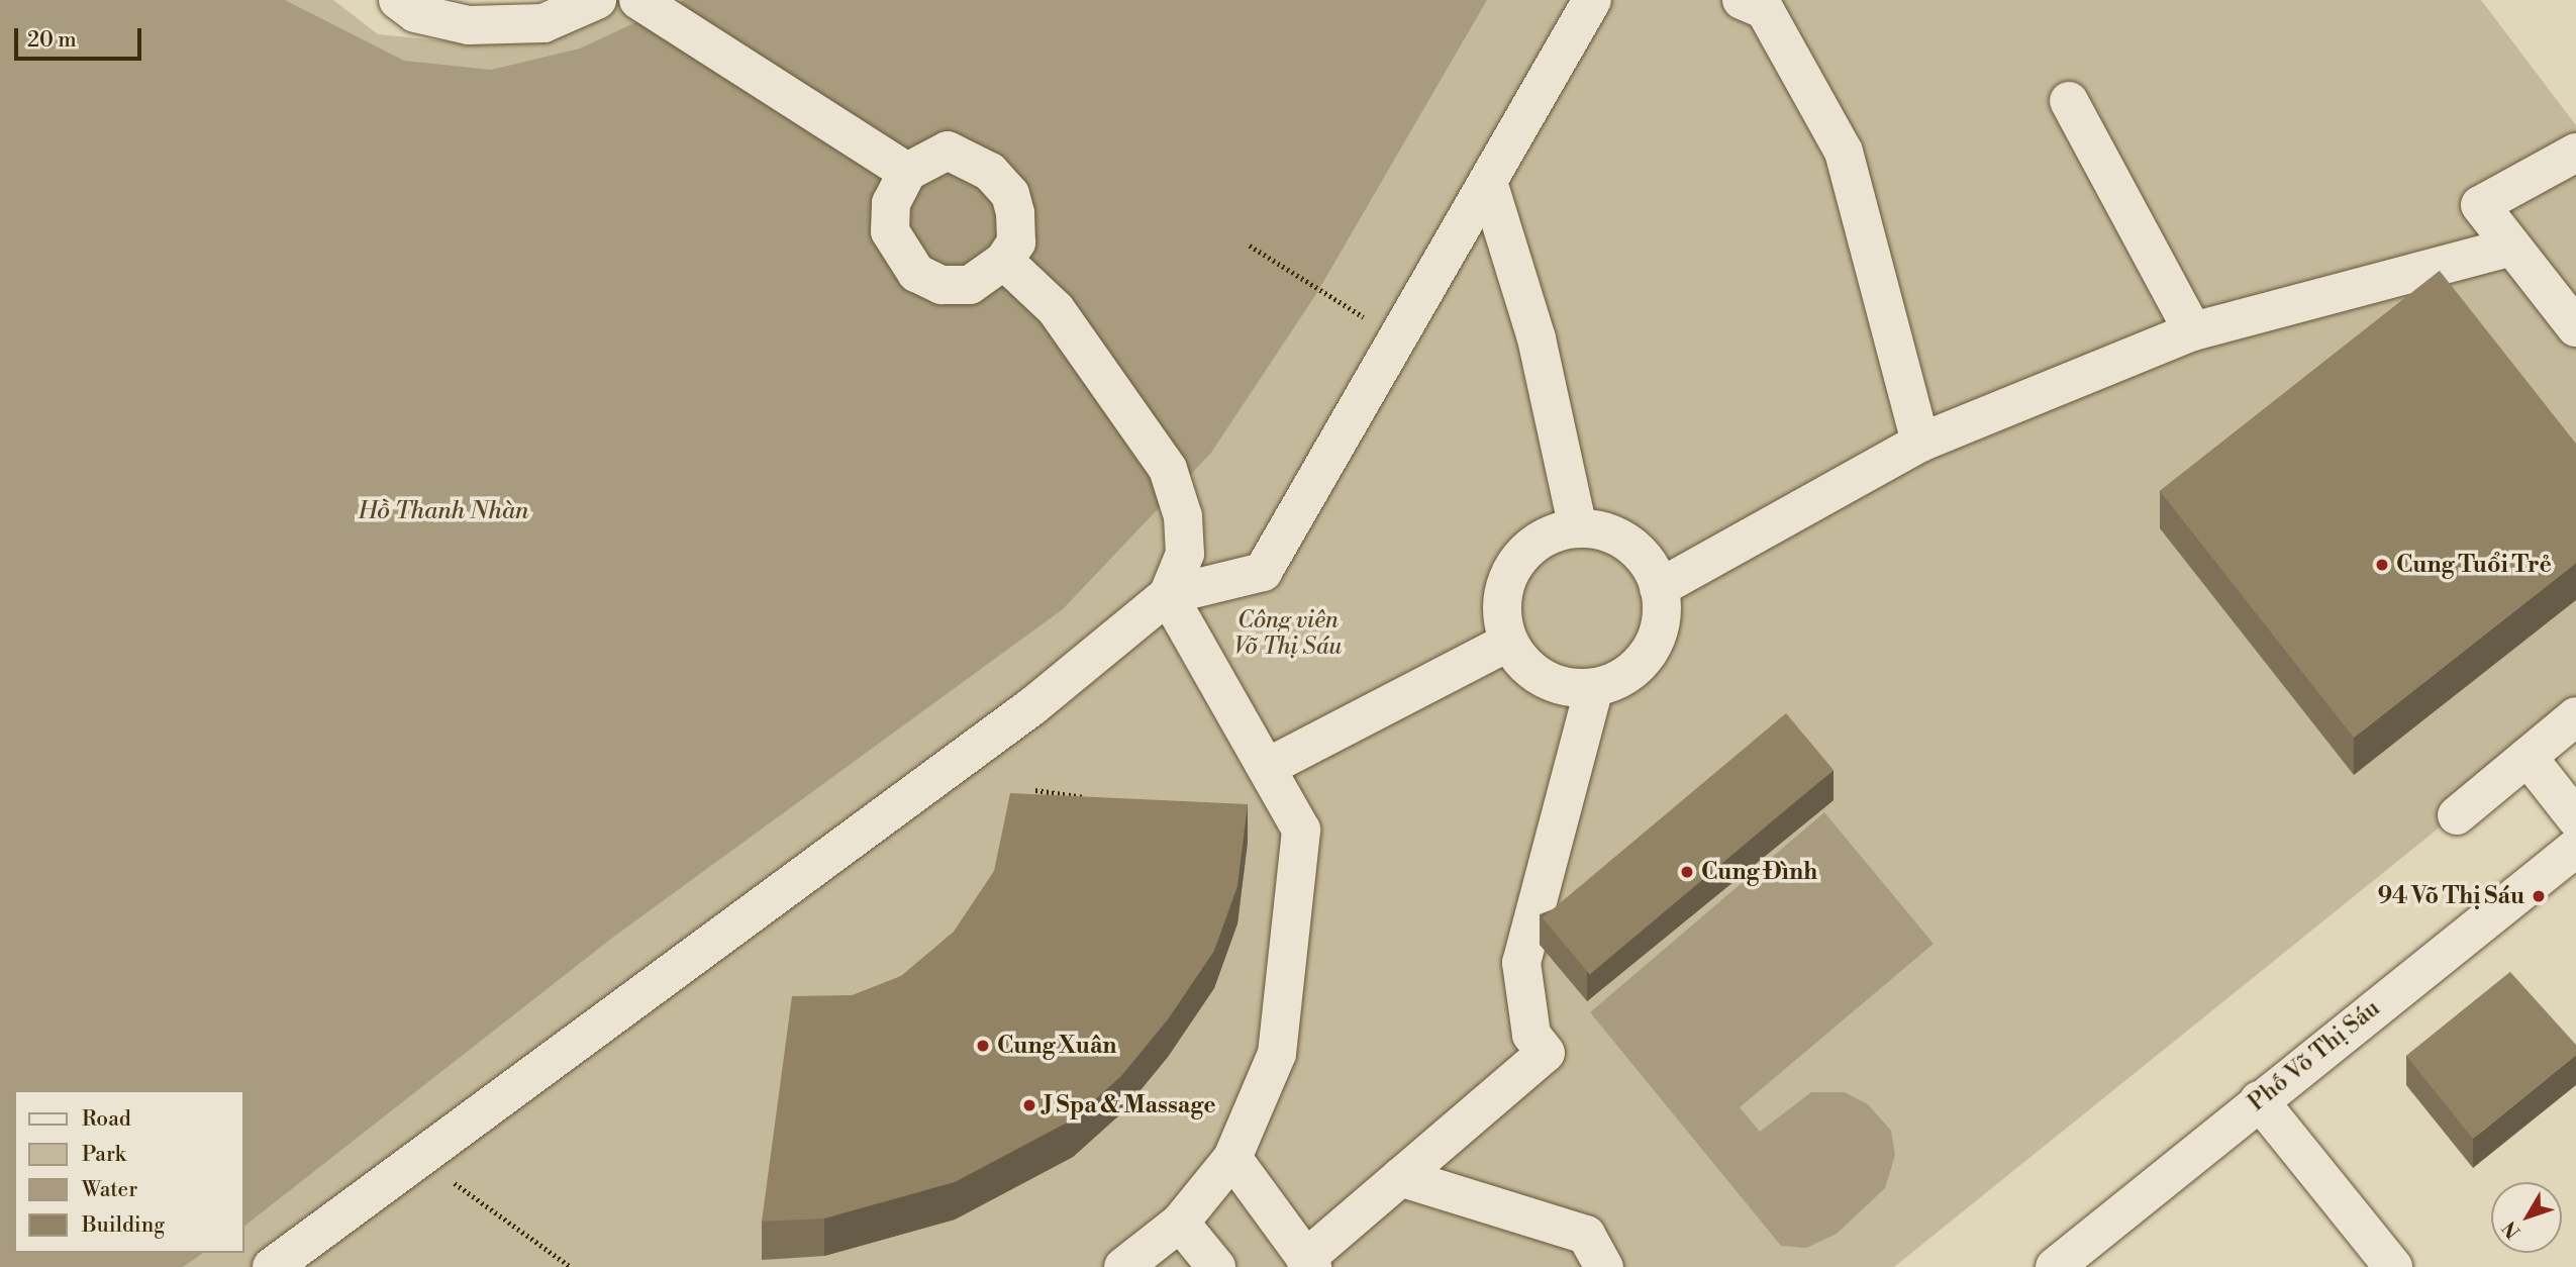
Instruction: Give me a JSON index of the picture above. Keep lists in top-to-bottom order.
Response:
{
  "streets": {
    "street": ["Phố Võ Thị Sáu"]
  },
  "water": ["Hồ Thanh Nhàn"],
  "parks": ["Công viên Võ Thị Sáu"],
  "places": [
    "Cung Tuổi Trẻ",
    "Cung Đình",
    "94 Võ Thị Sáu",
    "Cung Xuân",
    "J Spa & Massage"
  ],
  "legend": [
    "Road",
    "Park",
    "Water",
    "Building"
  ],
  "scale_bar": "20 m",
  "north": "bottom left"
}
